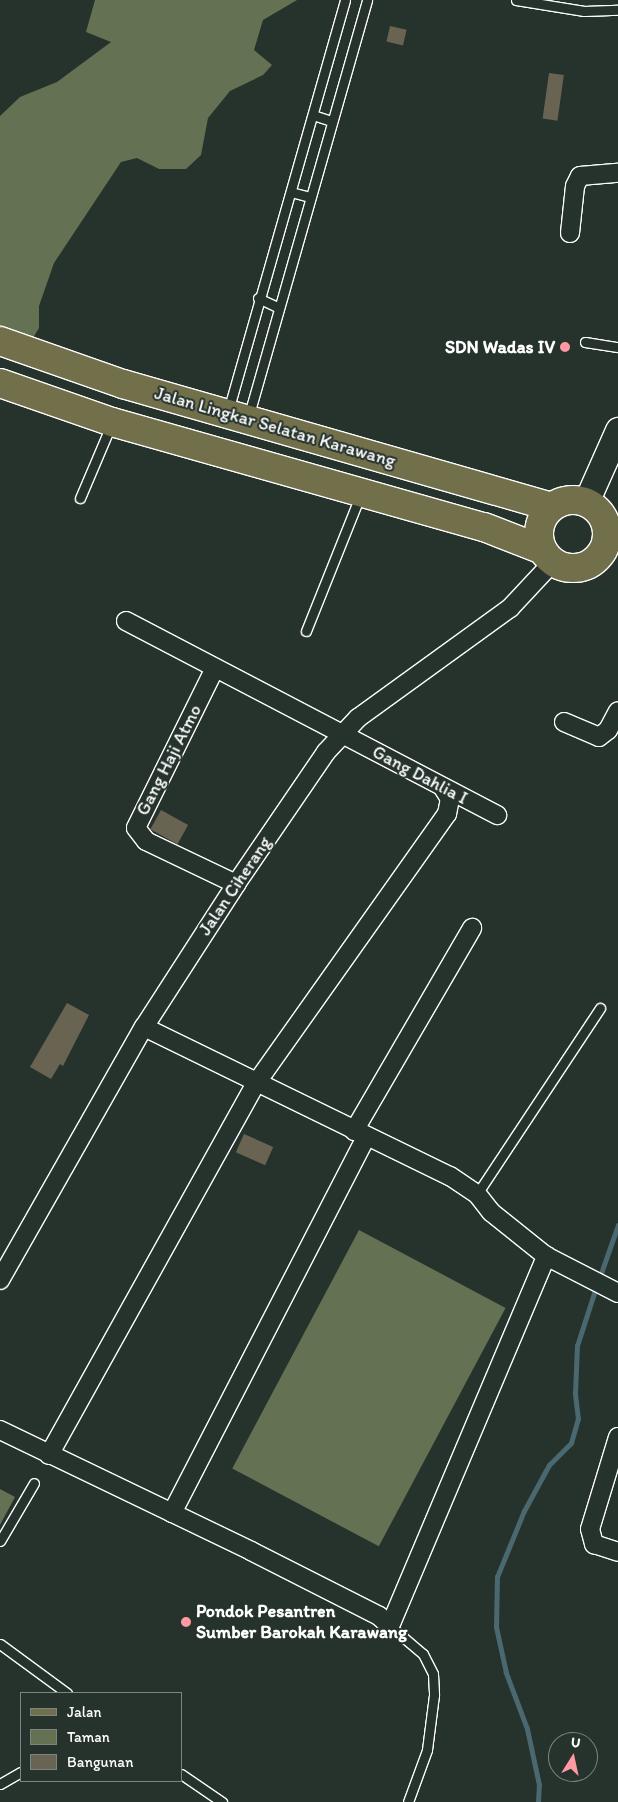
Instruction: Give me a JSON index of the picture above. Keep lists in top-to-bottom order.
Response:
{
  "streets": {
    "main road": ["Jalan Lingkar Selatan Karawang"],
    "street": ["Gang Haji Atmo", "Gang Dahlia I", "Jalan Ciherang"]
  },
  "crossings": [
    ["Jalan Lingkar Selatan Karawang", "Jalan Ciherang"],
    ["Gang Haji Atmo", "Gang Dahlia I"],
    ["Gang Haji Atmo", "Jalan Ciherang"],
    ["Gang Dahlia I", "Jalan Ciherang"]
  ],
  "places": ["SDN Wadas IV", "Pondok Pesantren Sumber Barokah Karawang"],
  "legend": ["Jalan", "Taman", "Bangunan"],
  "north": "top"
}
